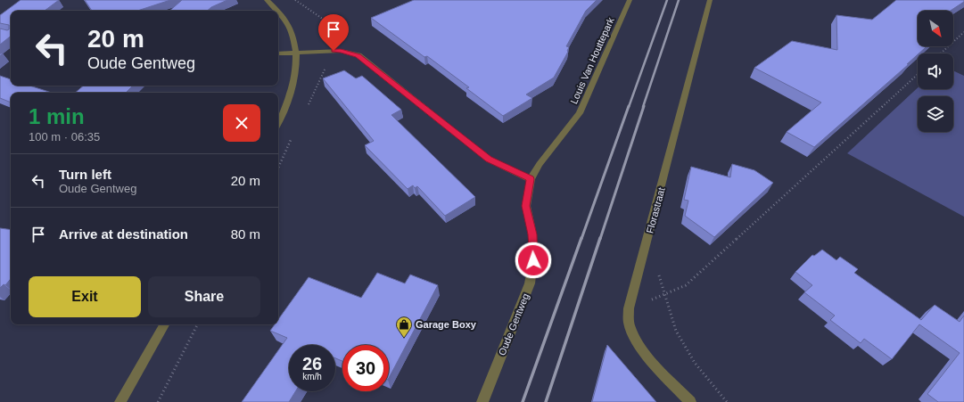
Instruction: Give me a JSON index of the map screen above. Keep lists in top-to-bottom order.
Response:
{
  "streets": {
    "street": ["Louis Van Houttepark", "Florastraat", "Oude Gentweg"]
  },
  "crossings": [
    ["Louis Van Houttepark", "Oude Gentweg"]
  ],
  "places": {
    "shop": ["Garage Boxy"]
  },
  "north": "bottom right",
  "page": {
    "turn": ["20 m", "Oude Gentweg"],
    "heading": ["1 min", "100 m · 06:35"],
    "list": [
      {
        "name": "Turn left",
        "note": "Oude Gentweg",
        "value": "20 m"
      },
      {
        "name": "Arrive at destination",
        "value": "80 m"
      }
    ],
    "buttons": ["Exit", "Share"],
    "speed": "26 km/h",
    "limit": "30"
  }
}
